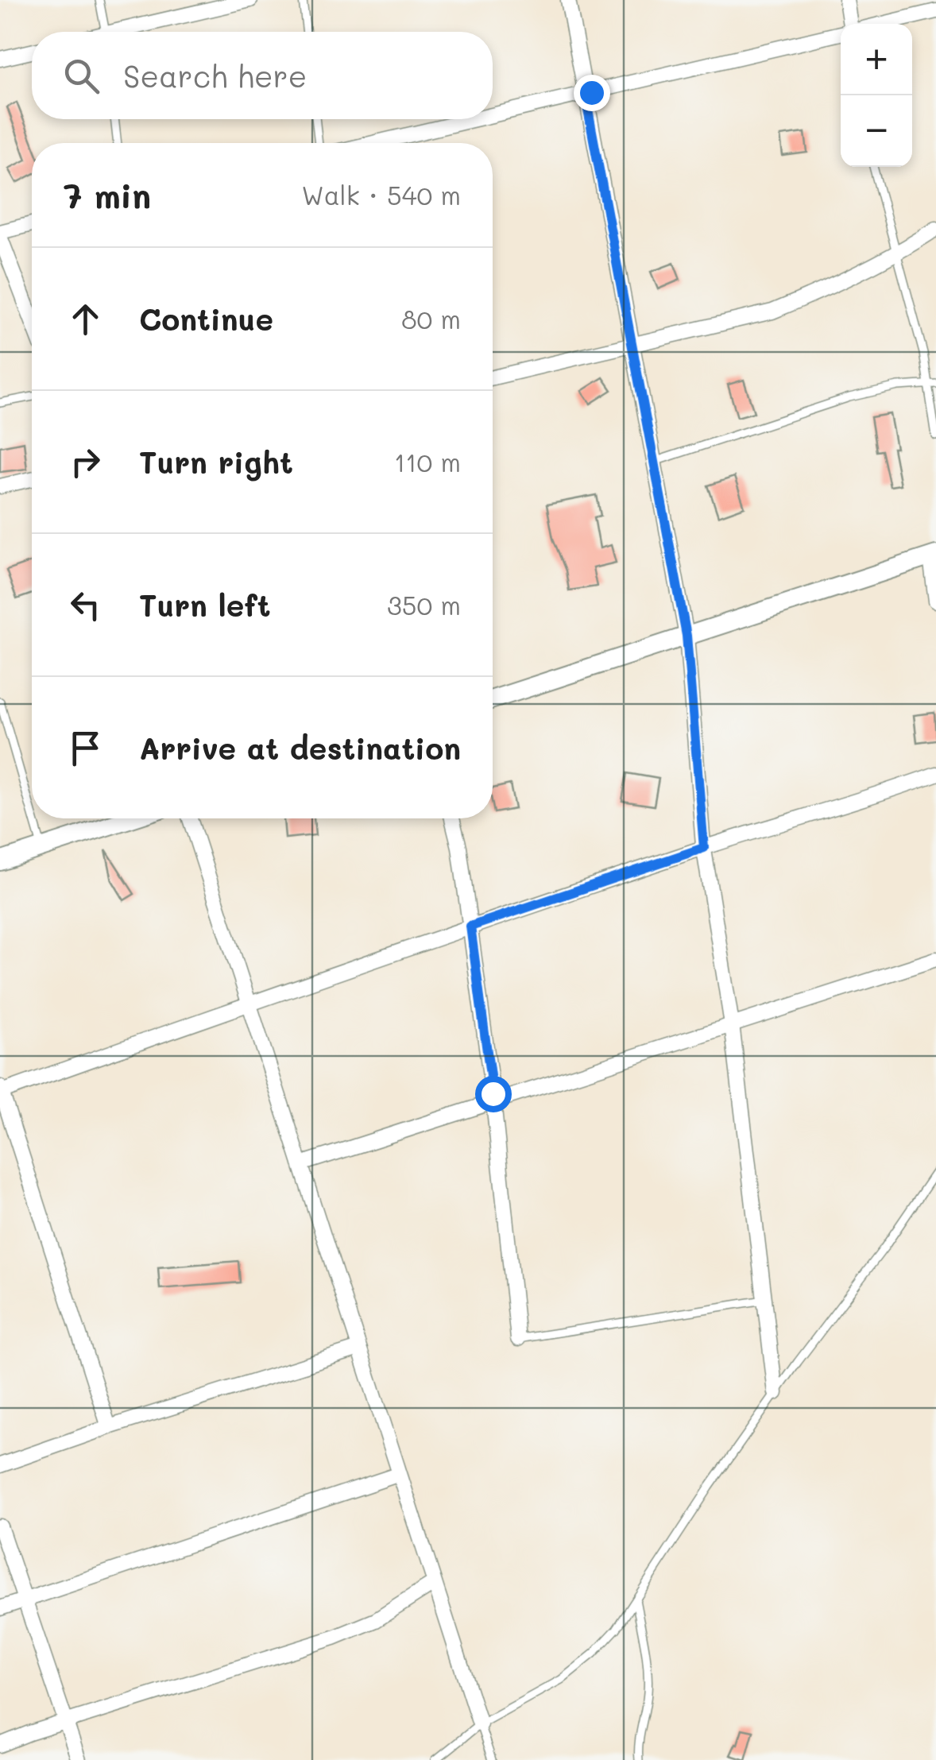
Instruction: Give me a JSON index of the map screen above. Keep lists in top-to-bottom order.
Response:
{
  "page": {
    "map_buttons": ["+", "−"],
    "search": "Search here",
    "heading": ["7 min", "Walk · 540 m"],
    "list": [
      ["Continue", "80 m"],
      ["Turn right", "110 m"],
      ["Turn left", "350 m"],
      "Arrive at destination"
    ]
  }
}
